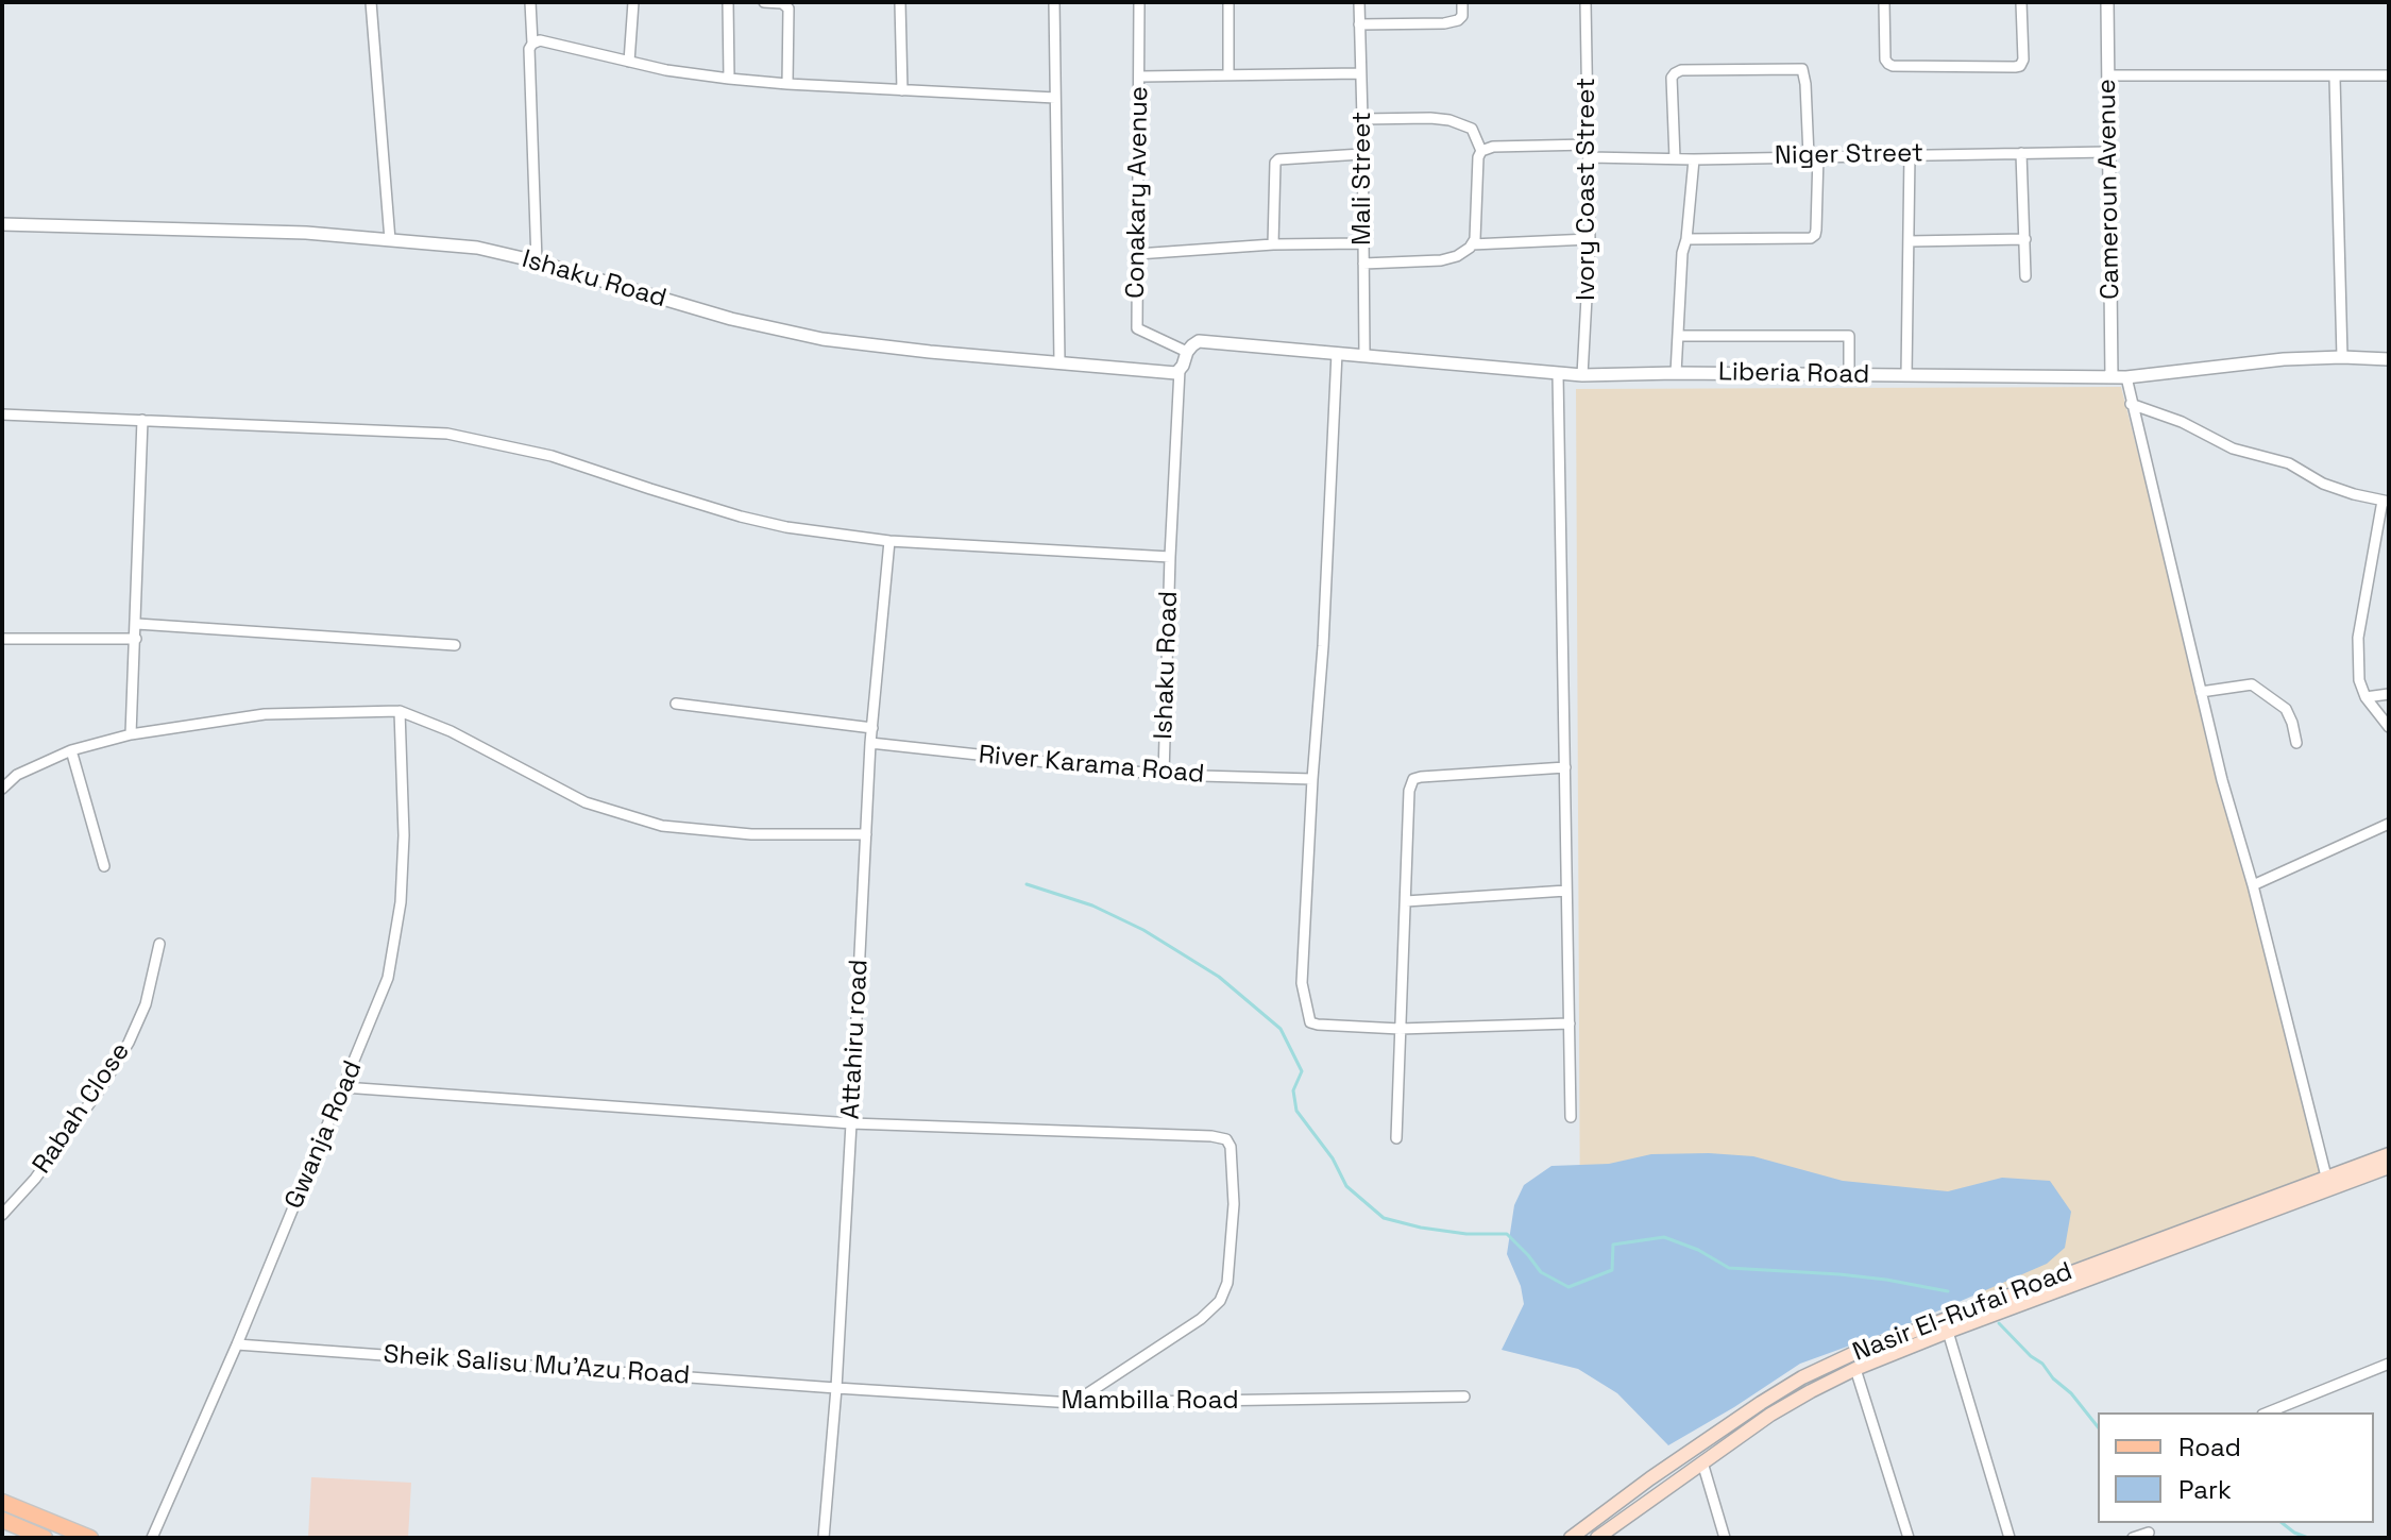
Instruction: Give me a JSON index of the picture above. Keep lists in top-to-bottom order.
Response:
{
  "streets": {
    "main road": ["Nasir El-Rufai Road"],
    "street": [
      "Niger Street",
      "Mali Street",
      "Ivory Coast Street",
      "Cameroun Avenue",
      "Conakary Avenue",
      "Ishaku Road",
      "Liberia Road",
      "River Karama Road",
      "Attahiru road",
      "Rabah Close",
      "Gwanja Road",
      "Sheik Salisu Mu'Azu Road",
      "Mambilla Road"
    ]
  },
  "crossings": [
    ["Niger Street", "Ivory Coast Street"],
    ["Niger Street", "Cameroun Avenue"],
    ["Mali Street", "Liberia Road"],
    ["Ivory Coast Street", "Liberia Road"],
    ["Cameroun Avenue", "Liberia Road"],
    ["Conakary Avenue", "Ishaku Road"],
    ["Ishaku Road", "Liberia Road"],
    ["Ishaku Road", "River Karama Road"],
    ["Ishaku Road", "Attahiru road"],
    ["River Karama Road", "Attahiru road"],
    ["Attahiru road", "Sheik Salisu Mu'Azu Road"],
    ["Attahiru road", "Mambilla Road"],
    ["Gwanja Road", "Sheik Salisu Mu'Azu Road"],
    ["Sheik Salisu Mu'Azu Road", "Mambilla Road"]
  ],
  "legend": ["Road", "Park"]
}
